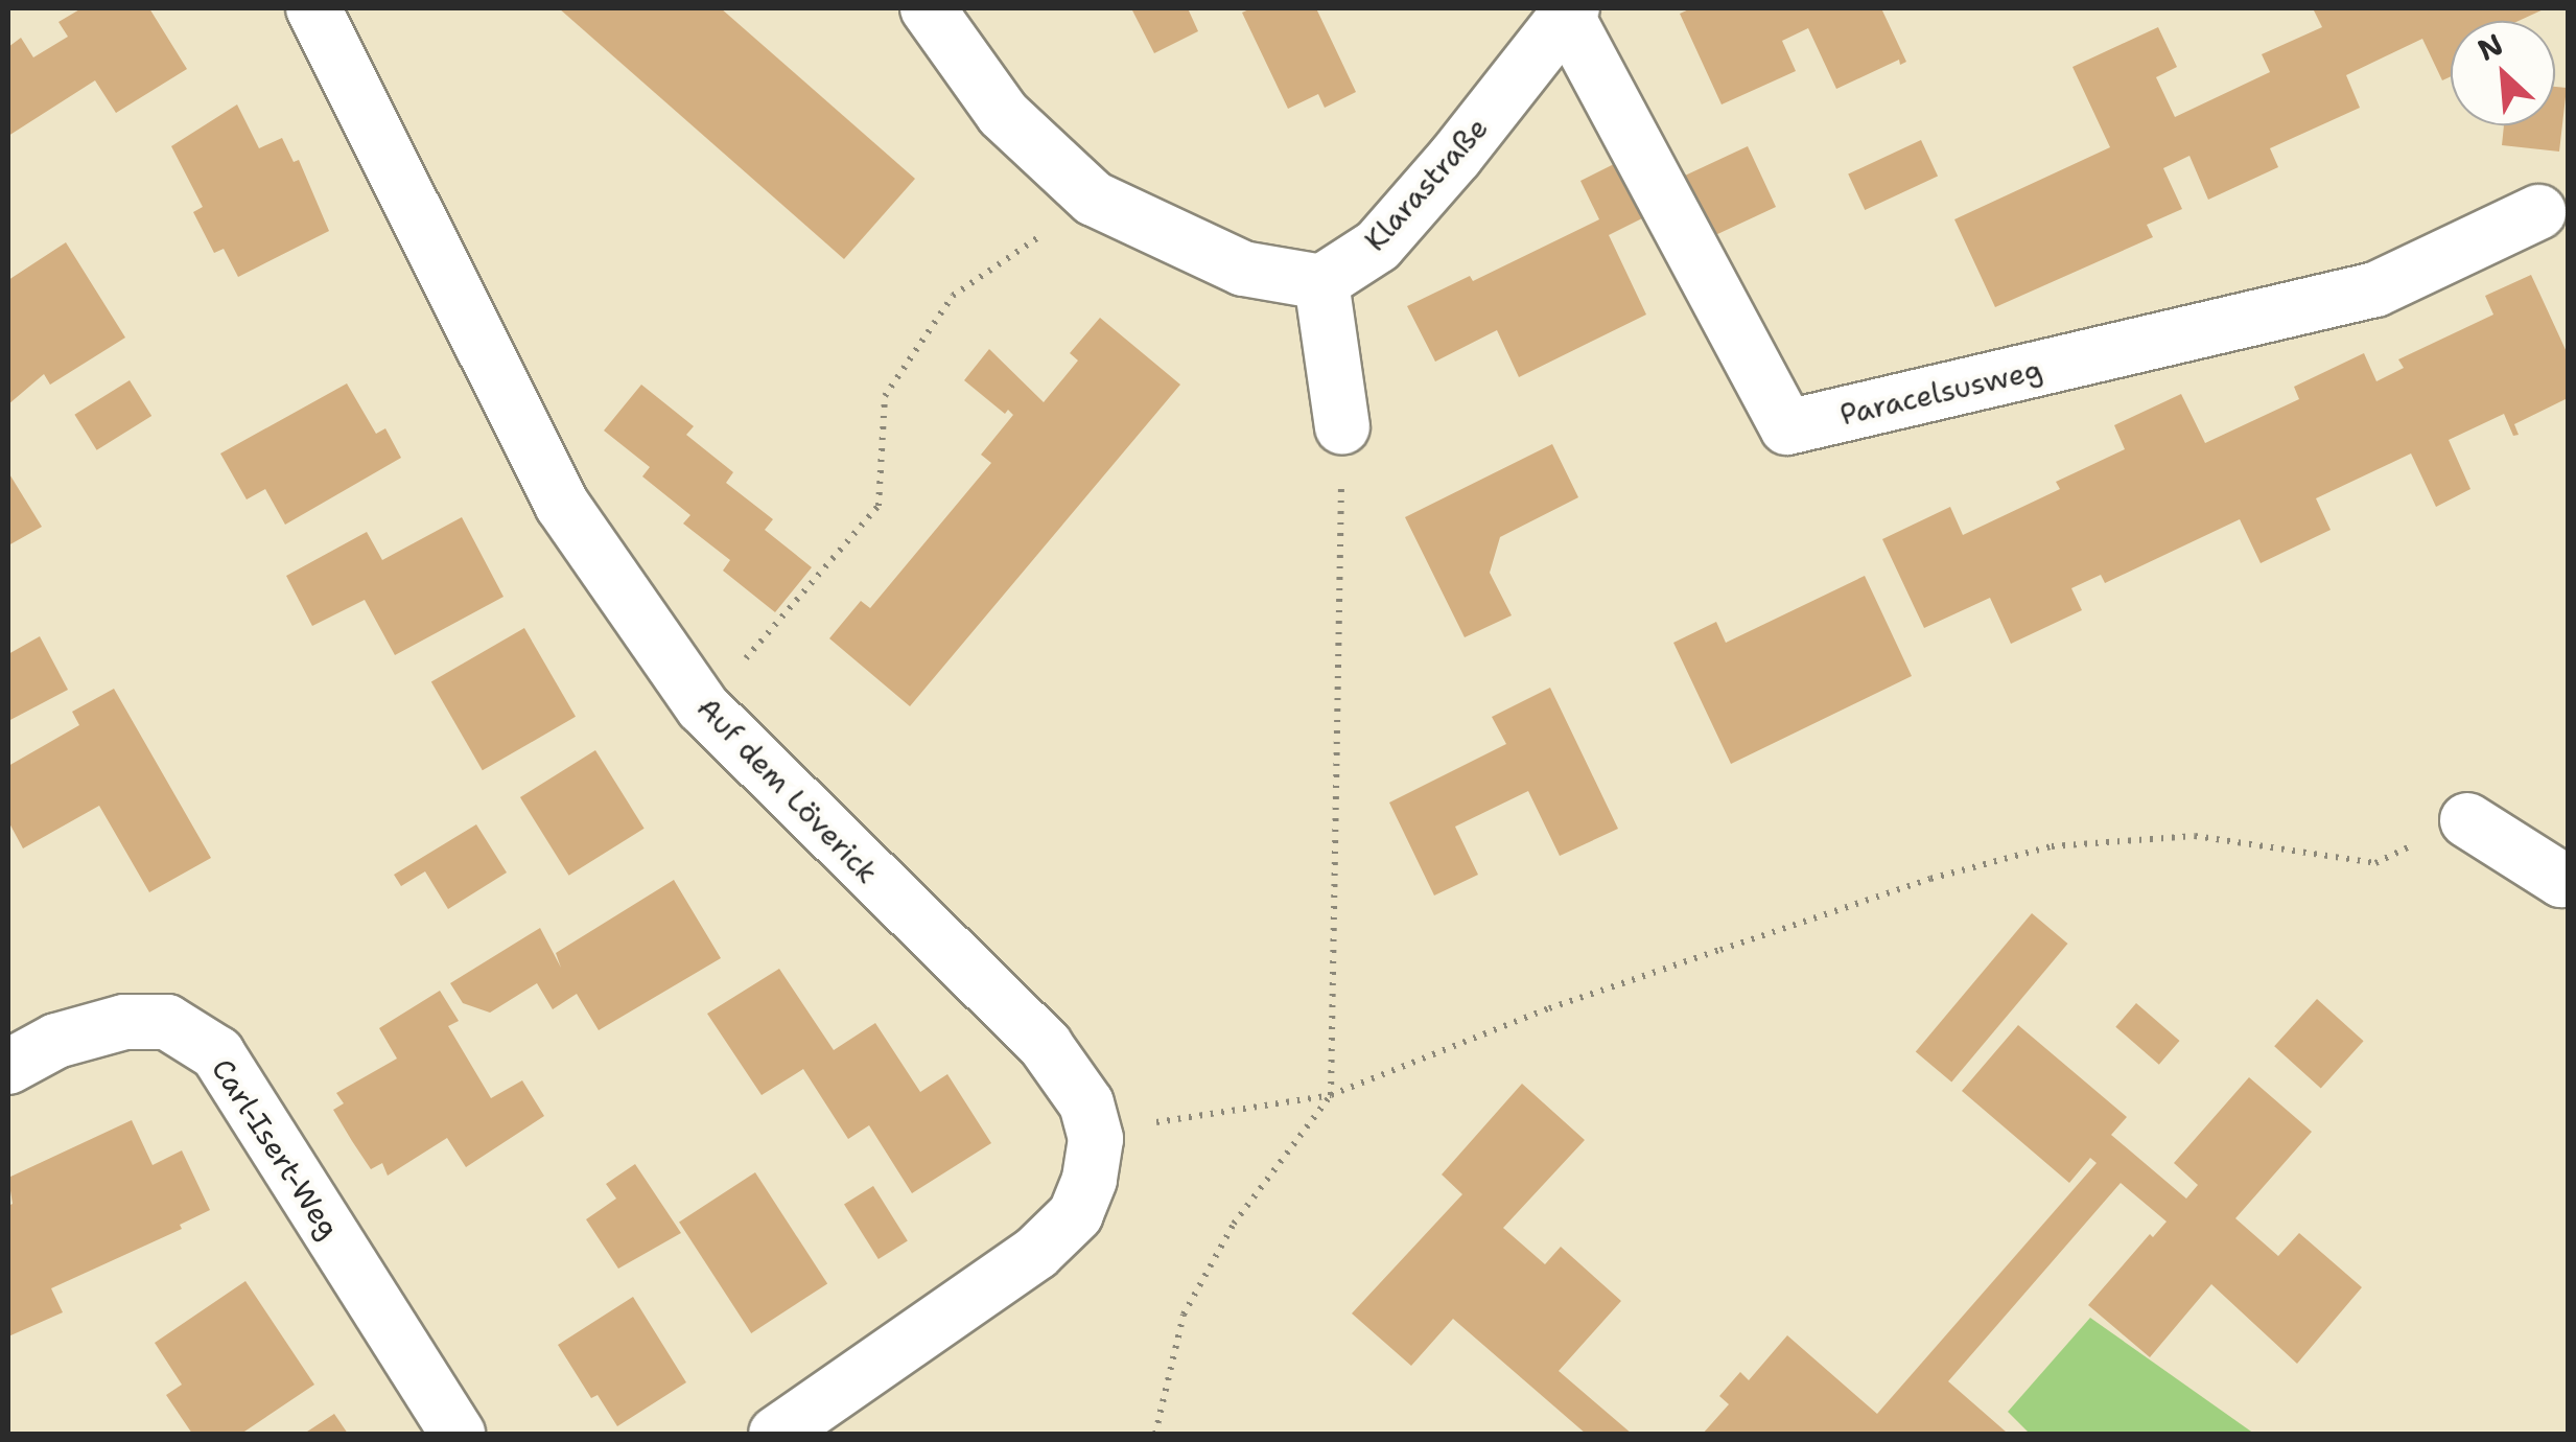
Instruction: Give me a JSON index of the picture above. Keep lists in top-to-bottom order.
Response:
{
  "streets": {
    "street": [
      "Klarastraße",
      "Paracelsusweg",
      "Auf dem Löverick",
      "Carl-Isert-Weg"
    ]
  },
  "crossings": [
    ["Klarastraße", "Paracelsusweg"]
  ],
  "north": "top left"
}
